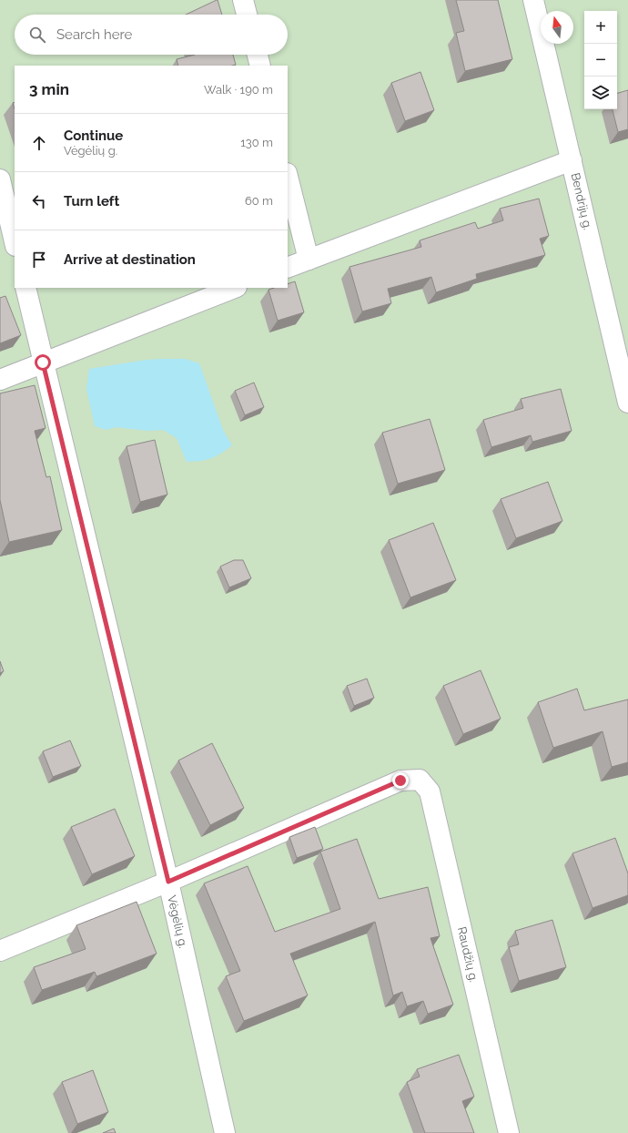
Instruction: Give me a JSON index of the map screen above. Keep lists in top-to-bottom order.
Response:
{
  "streets": {
    "street": ["Bendrijų g.", "Vėgėlių g.", "Raudžių g."]
  },
  "crossings": [
    ["Vėgėlių g.", "Raudžių g."]
  ],
  "north": "top",
  "page": {
    "map_buttons": ["+", "−"],
    "search": "Search here",
    "heading": ["3 min", "Walk · 190 m"],
    "list": [
      ["Continue", "Vėgėlių g.", "130 m"],
      ["Turn left", "60 m"],
      "Arrive at destination"
    ]
  }
}
